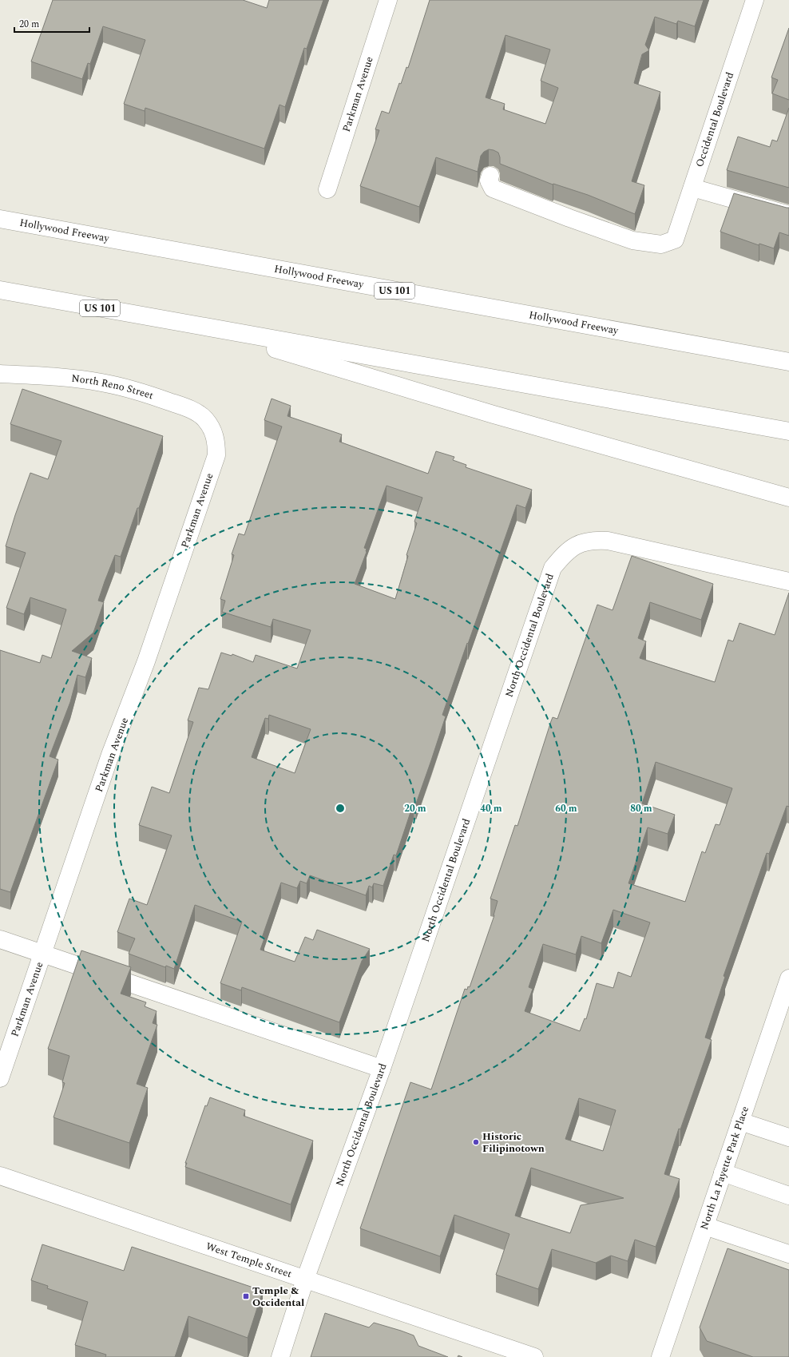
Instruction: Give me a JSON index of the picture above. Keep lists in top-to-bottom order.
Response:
{
  "streets": {
    "main road": [
      "Parkman Avenue",
      "Occidental Boulevard",
      "Hollywood Freeway",
      "US 101",
      "North Reno Street",
      "North Occidental Boulevard",
      "North La Fayette Park Place",
      "West Temple Street"
    ]
  },
  "crossings": [
    ["Parkman Avenue", "North Reno Street"],
    ["North Occidental Boulevard", "West Temple Street"]
  ],
  "places": {
    "other": ["Historic Filipinotown"],
    "transit": ["Temple & Occidental"]
  },
  "scale_bar": "20 m",
  "rings": [
    "20 m",
    "40 m",
    "60 m",
    "80 m"
  ]
}
